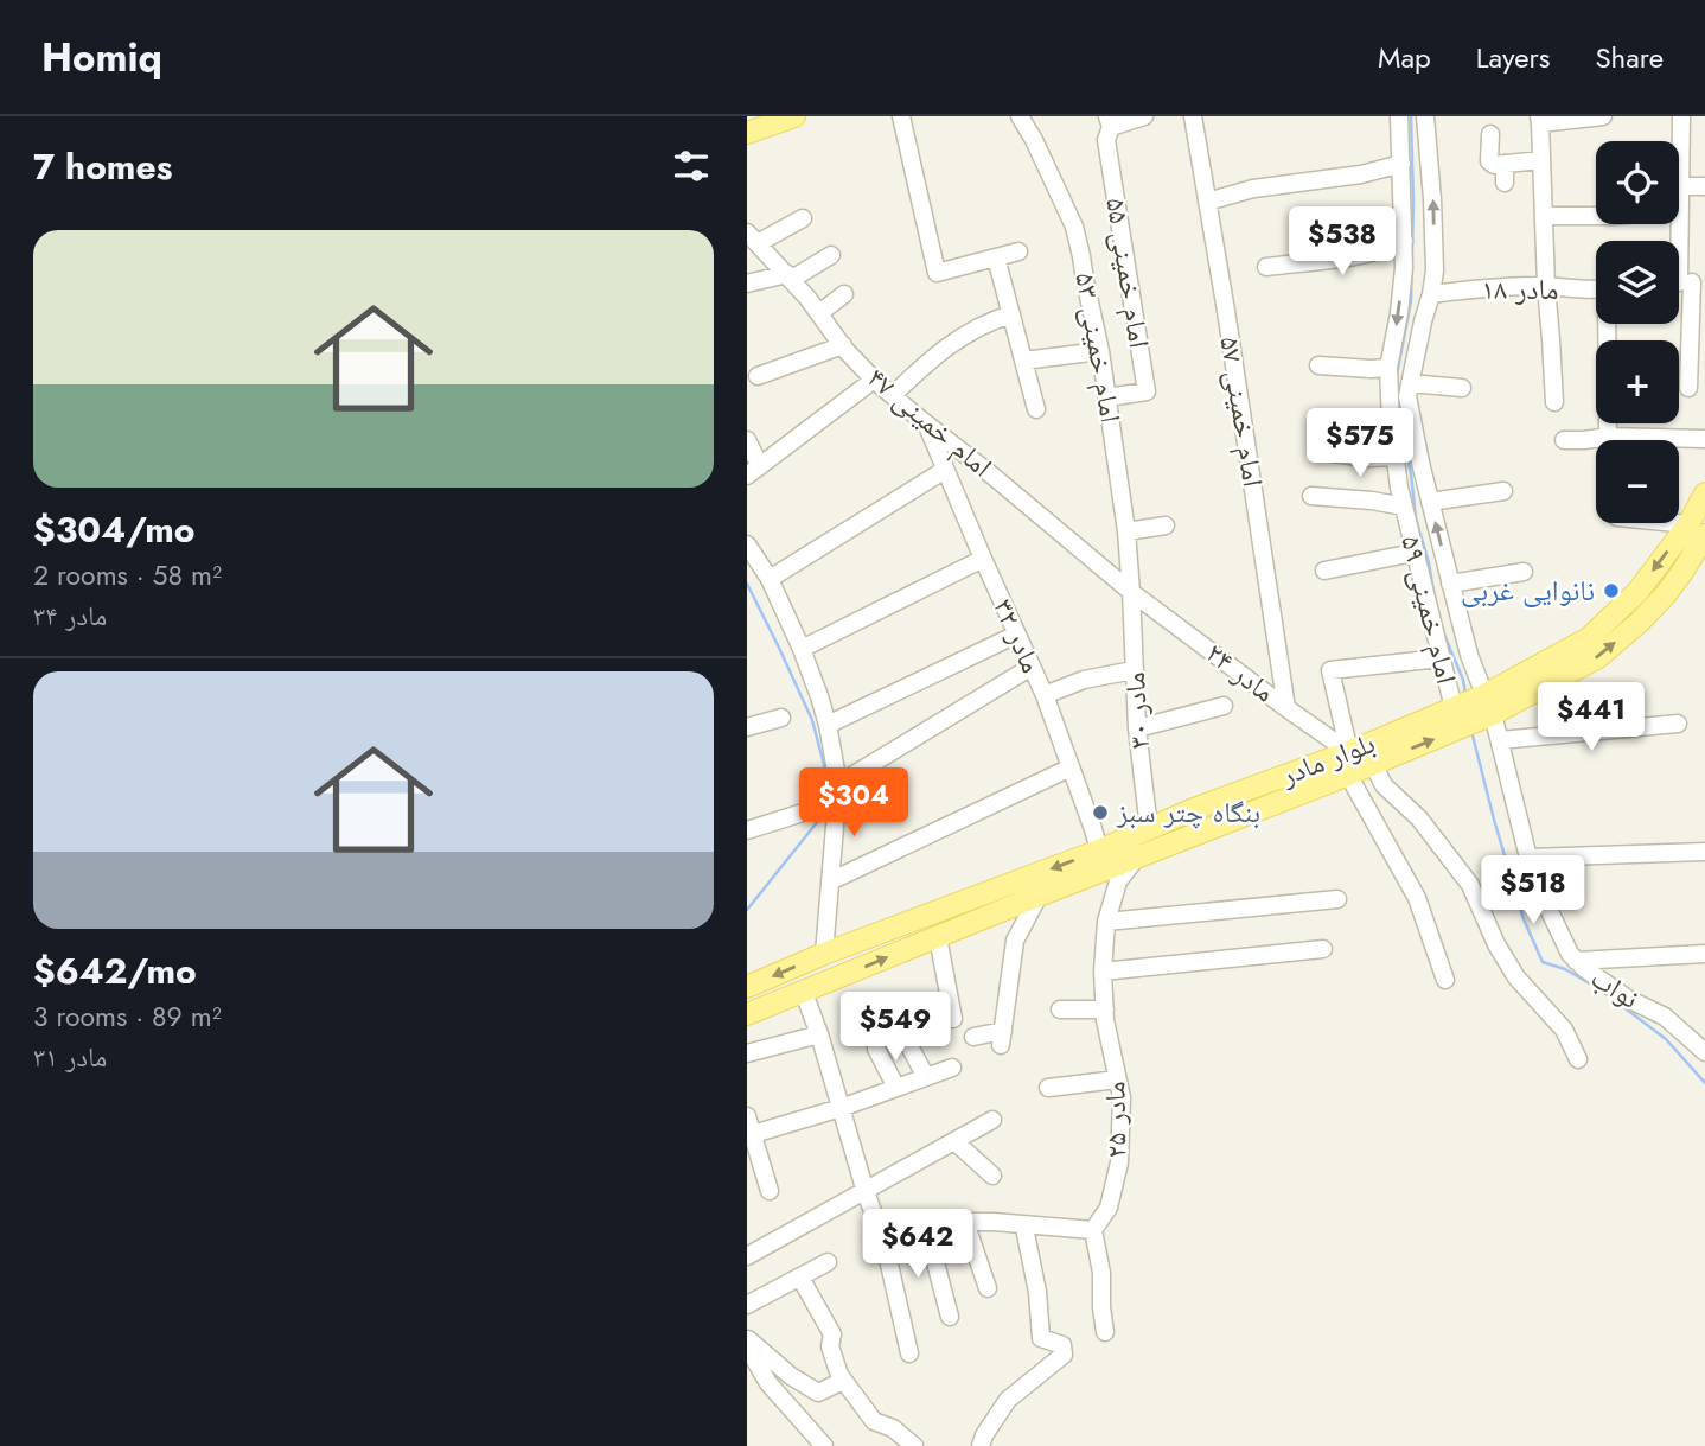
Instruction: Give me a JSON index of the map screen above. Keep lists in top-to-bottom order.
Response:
{
  "streets": {
    "main road": ["بلوار مادر"],
    "street": [
      "امام خمینی ۵۵",
      "مادر ۱۸",
      "امام خمینی ۵۳",
      "امام خمینی ۵۷",
      "امام خمینی ۴۷",
      "امام خمینی ۵۹",
      "مادر ۳۲",
      "مادر ۲۴",
      "مادر ۳۰",
      "نواب",
      "مادر ۲۵"
    ]
  },
  "crossings": [
    ["امام خمینی ۵۵", "امام خمینی ۵۳"],
    ["مادر ۱۸", "امام خمینی ۵۹"],
    ["امام خمینی ۵۳", "امام خمینی ۴۷"],
    ["امام خمینی ۵۳", "مادر ۲۴"],
    ["امام خمینی ۵۳", "مادر ۳۰"],
    ["امام خمینی ۵۷", "مادر ۲۴"],
    ["امام خمینی ۴۷", "مادر ۳۲"],
    ["امام خمینی ۴۷", "مادر ۲۴"],
    ["امام خمینی ۴۷", "مادر ۳۰"],
    ["امام خمینی ۵۹", "بلوار مادر"],
    ["امام خمینی ۵۹", "نواب"],
    ["مادر ۳۲", "بلوار مادر"],
    ["مادر ۲۴", "مادر ۳۰"],
    ["مادر ۲۴", "بلوار مادر"],
    ["مادر ۳۰", "بلوار مادر"],
    ["بلوار مادر", "نواب"],
    ["بلوار مادر", "مادر ۲۵"]
  ],
  "places": ["نانوایی غربی", "بنگاه چتر سبز"],
  "page": {
    "header": "Homiq",
    "nav": ["Map", "Layers", "Share"],
    "heading": "7 homes",
    "map_buttons": ["+", "−"],
    "price": [
      "$538",
      "$575",
      "$441",
      "$304",
      "$518",
      "$549",
      "$642"
    ],
    "list": [
      {
        "name": "$304/mo",
        "note": "2 rooms · 58 m² · مادر ۳۴"
      },
      {
        "name": "$642/mo",
        "note": "3 rooms · 89 m² · مادر ۳۱"
      }
    ]
  }
}
